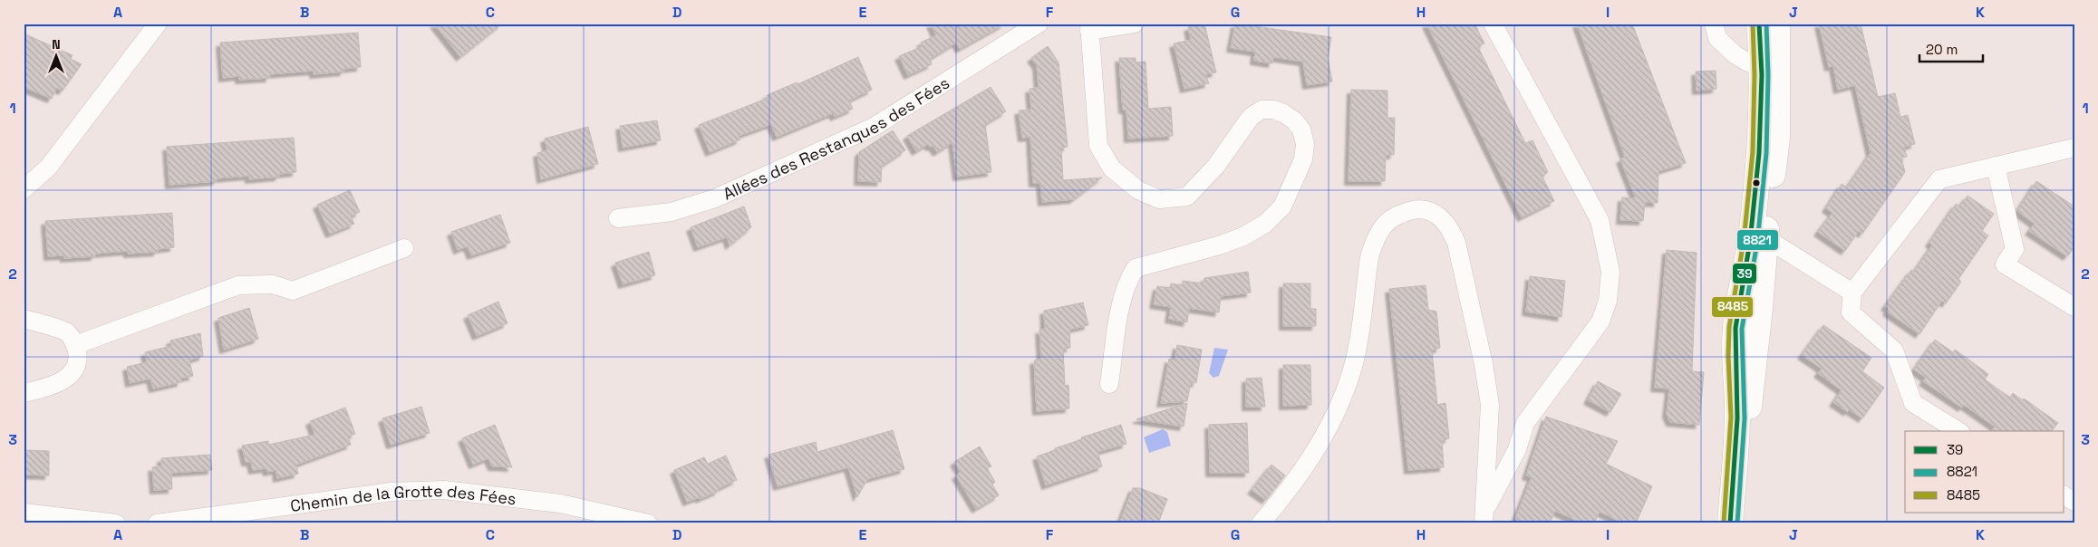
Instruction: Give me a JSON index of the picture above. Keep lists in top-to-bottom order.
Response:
{
  "streets": {
    "street": ["Allées des Restanques des Fées", "Chemin de la Grotte des Fées"]
  },
  "lines": ["transit line 39", "transit line 8821", "transit line 8485"],
  "legend": ["39", "8821", "8485"],
  "scale_bar": "20 m",
  "north": "top",
  "grid": {
    "columns": [
      "A",
      "B",
      "C",
      "D",
      "E",
      "F",
      "G",
      "H",
      "I",
      "J",
      "K"
    ],
    "rows": ["1", "2", "3"]
  }
}
